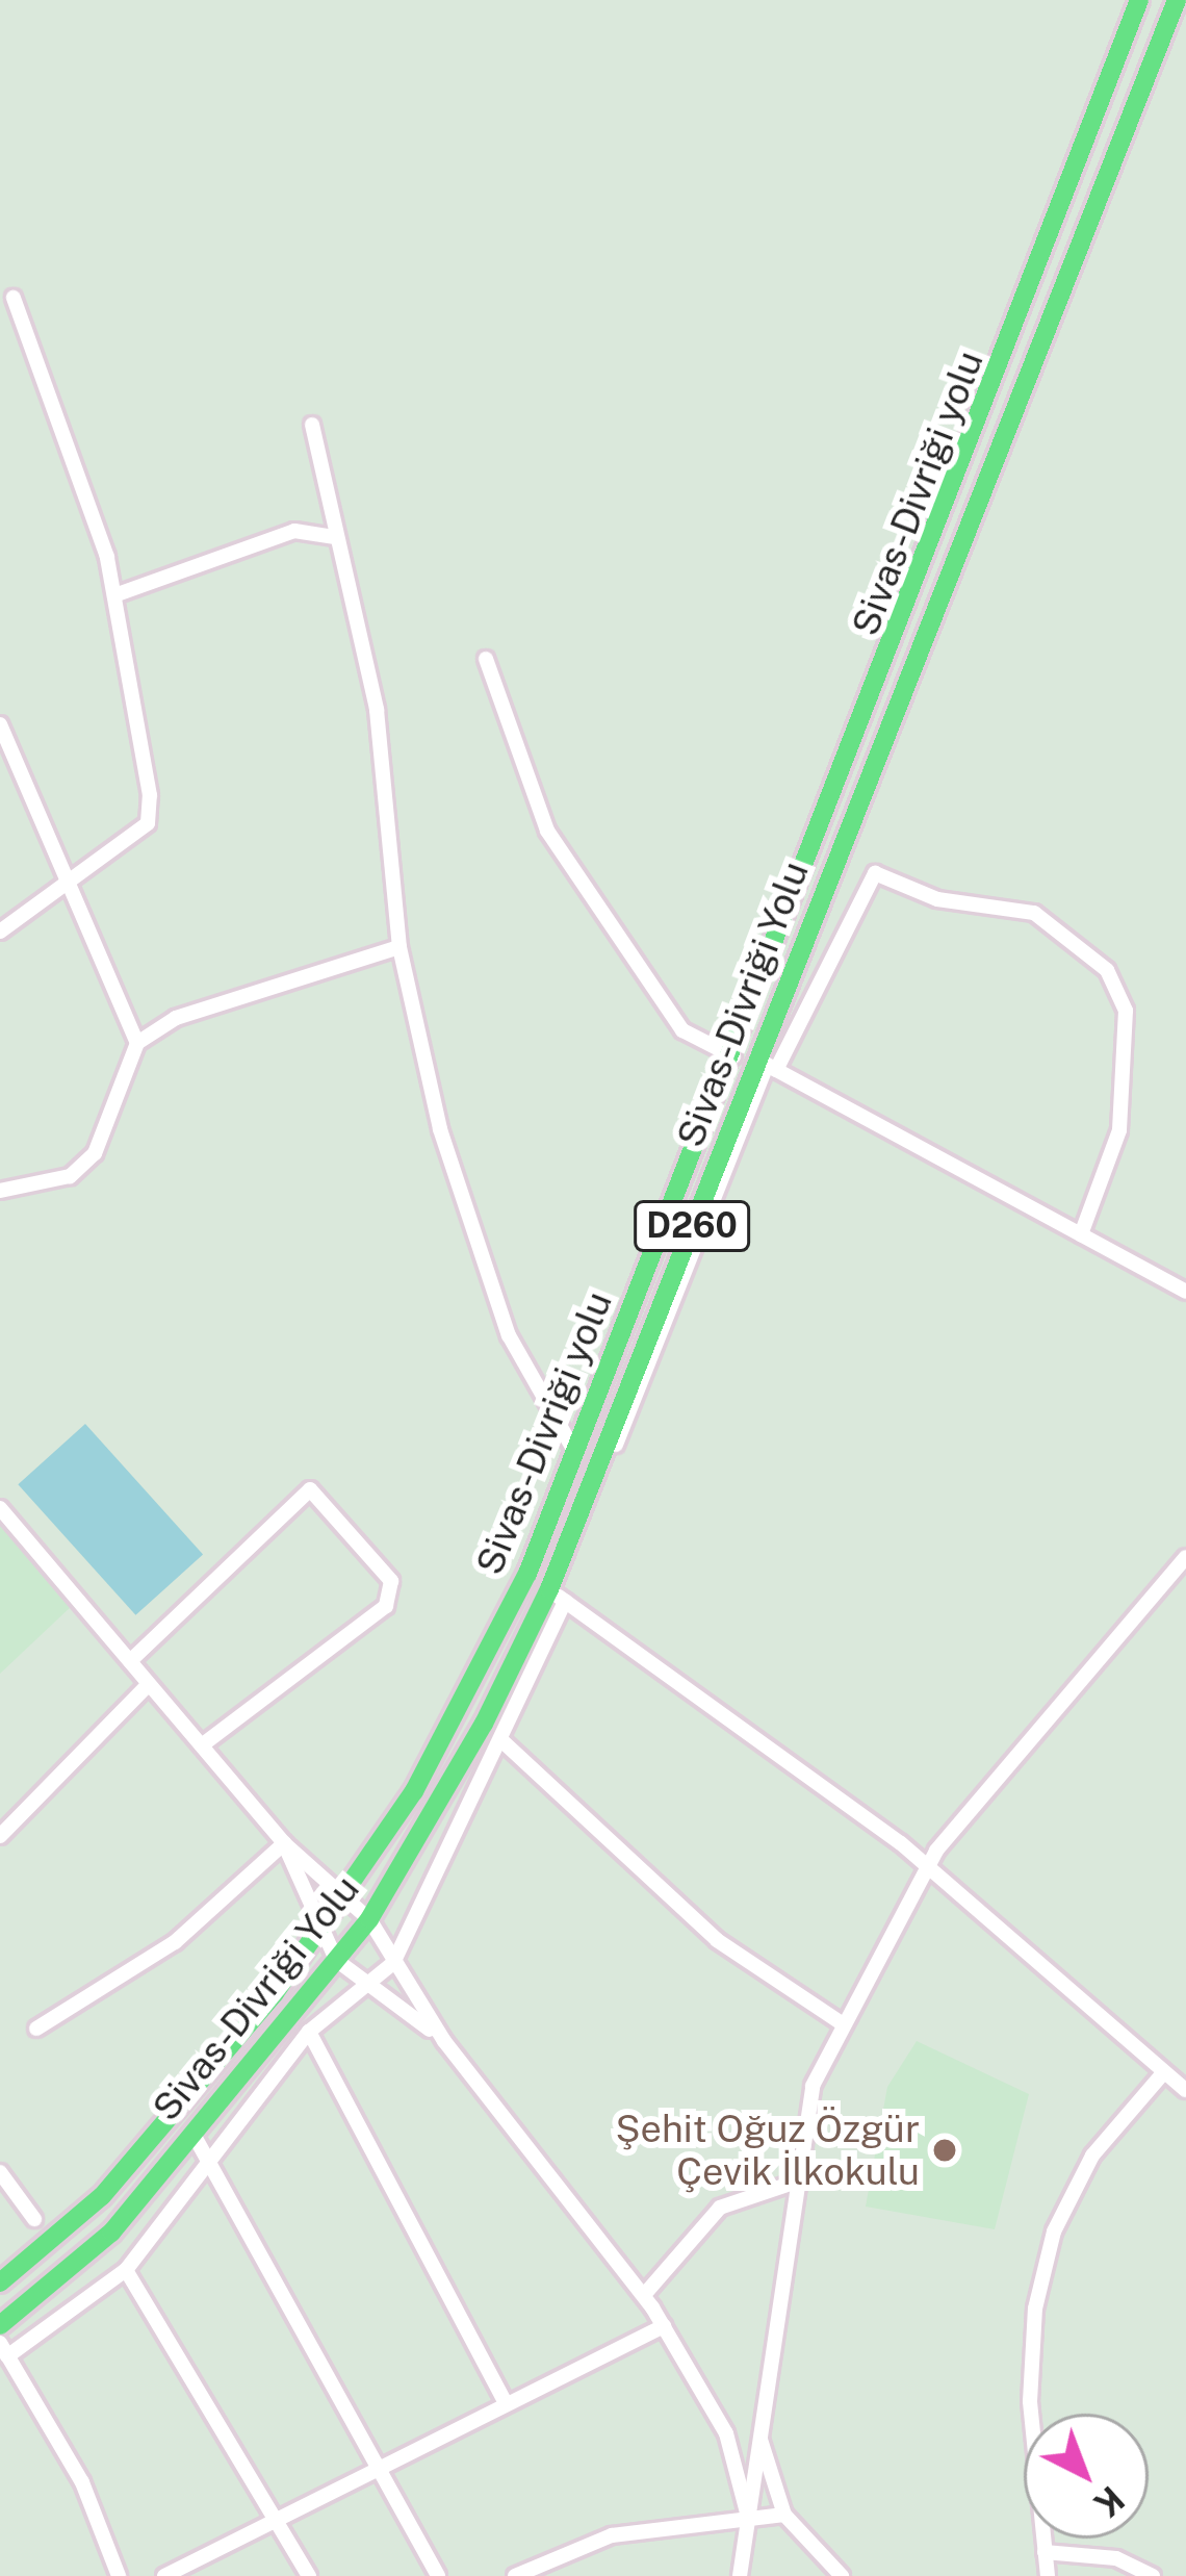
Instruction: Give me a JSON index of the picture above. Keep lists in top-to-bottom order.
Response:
{
  "streets": {
    "main road": ["Sivas-Divriği yolu", "Sivas-Divriği Yolu", "D260"]
  },
  "places": ["Şehit Oğuz Özgür Çevik İlkokulu"],
  "north": "bottom right"
}
